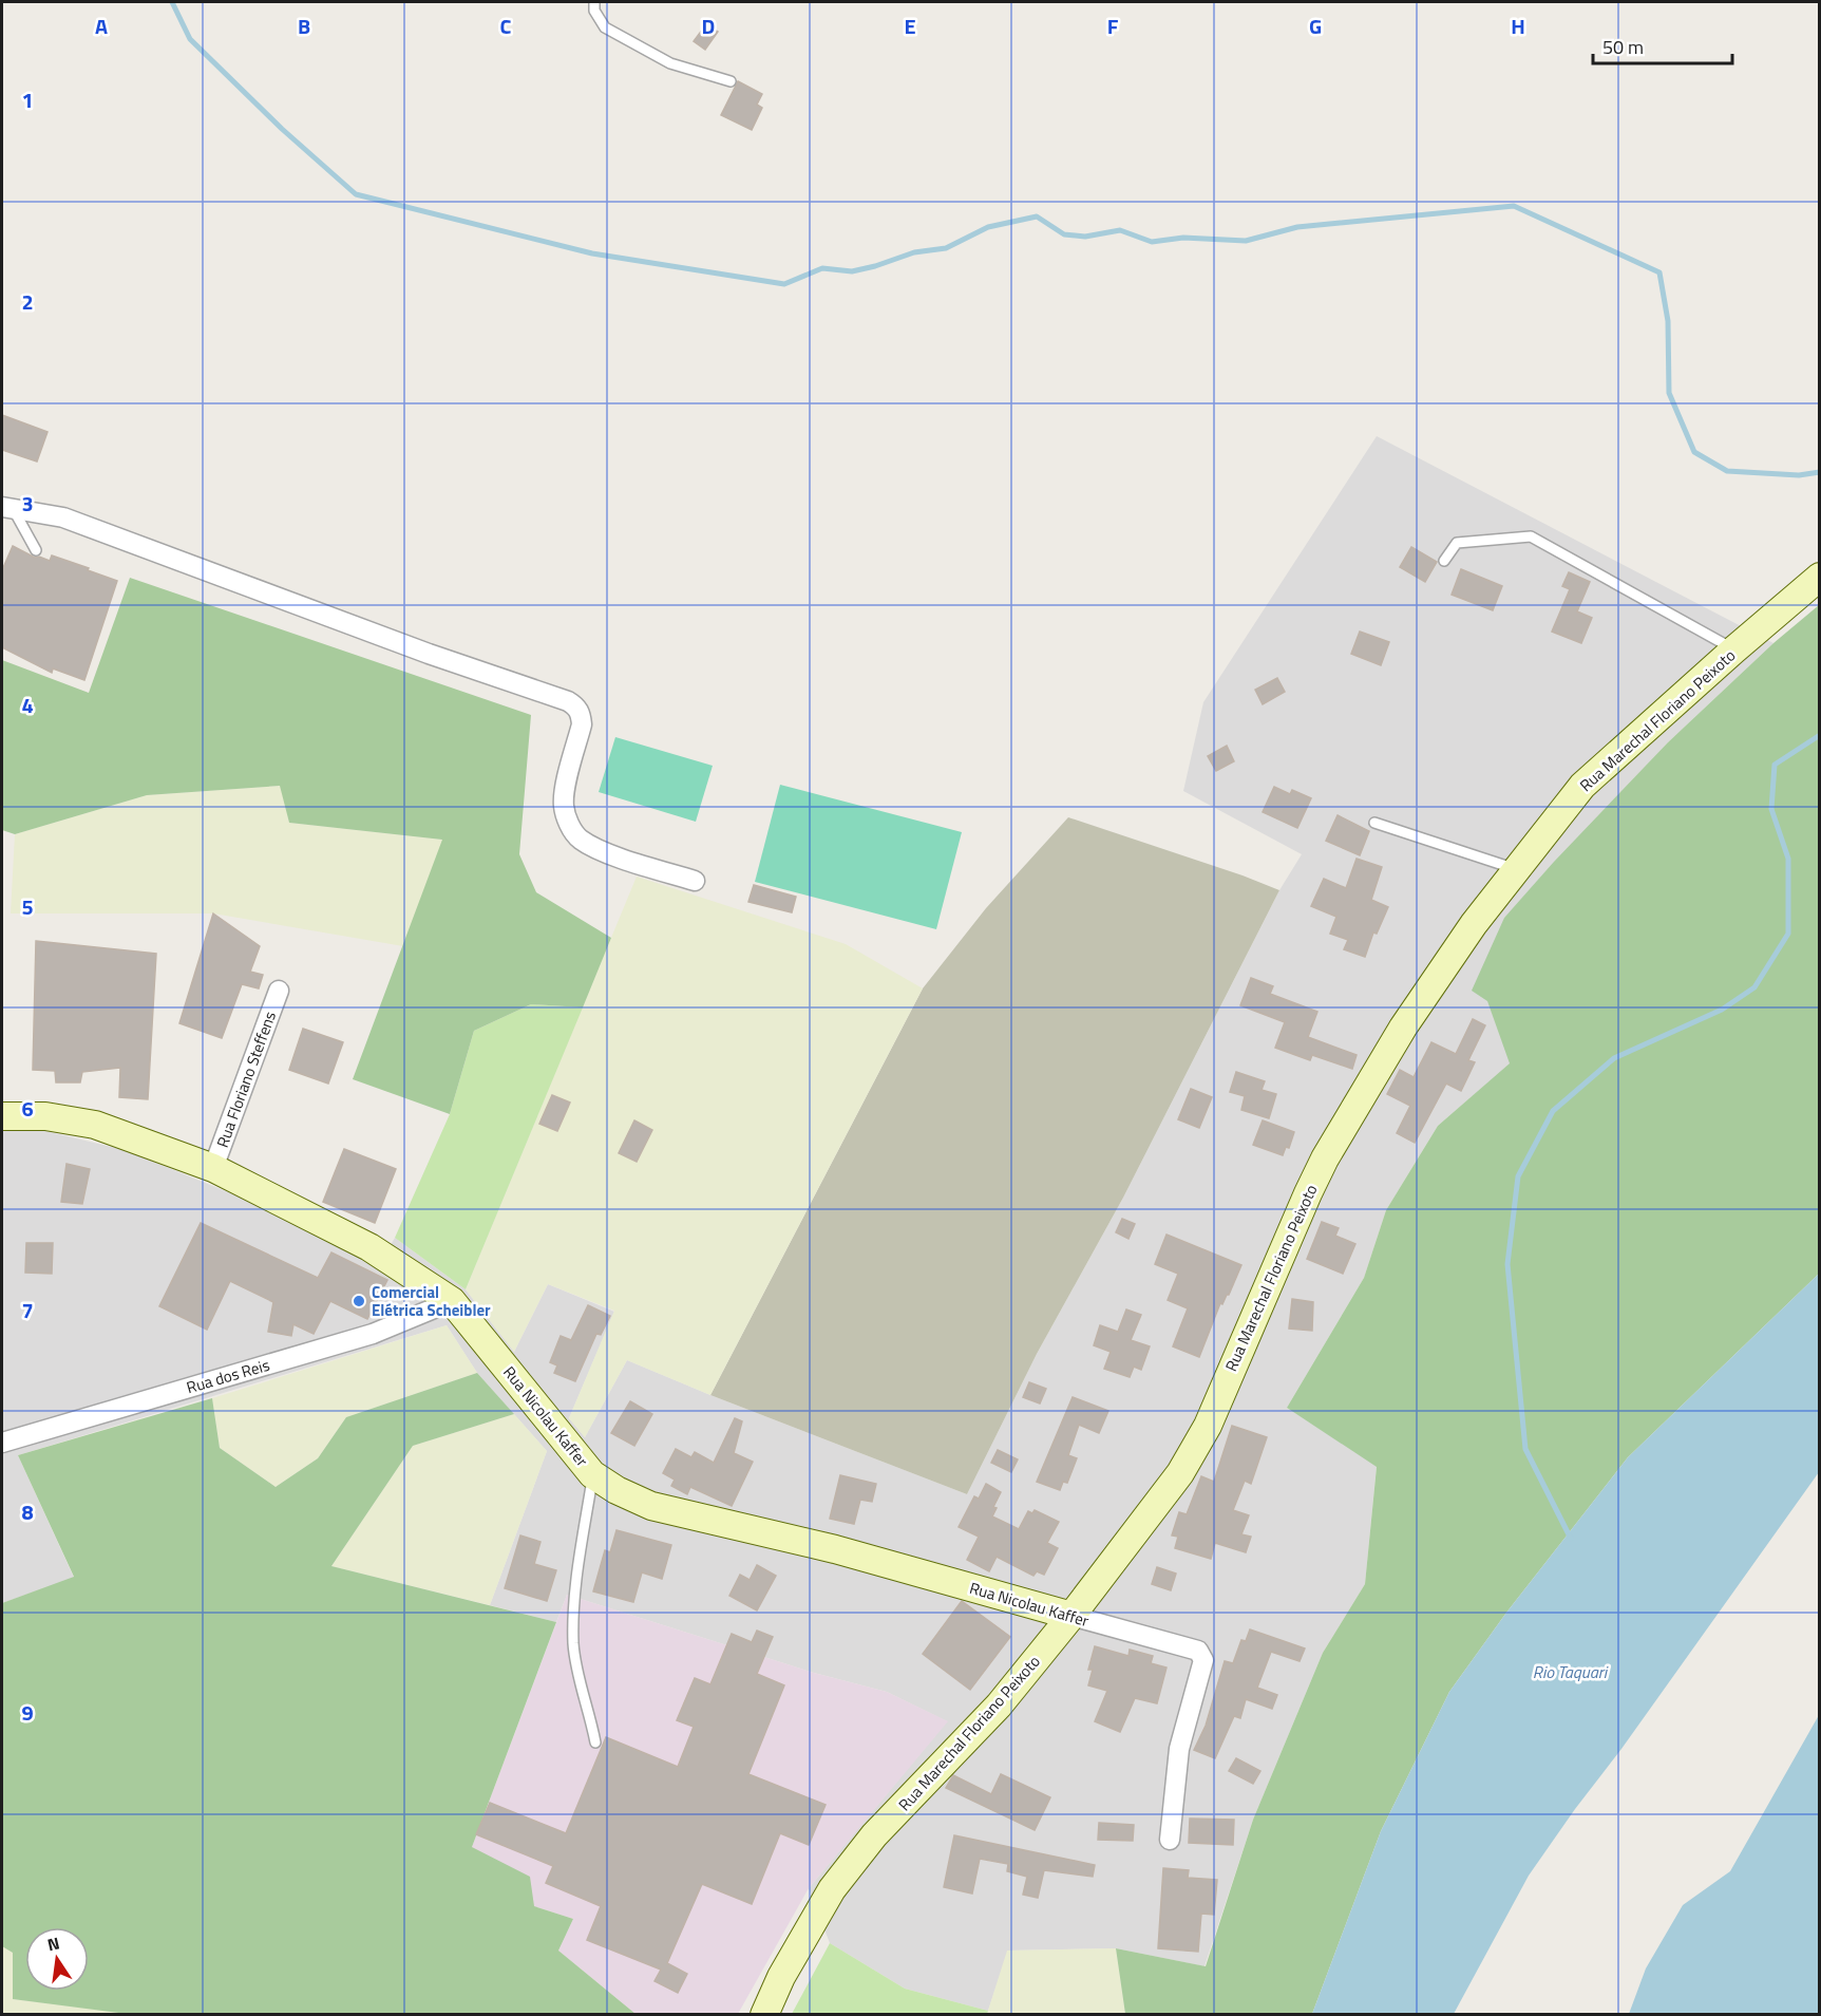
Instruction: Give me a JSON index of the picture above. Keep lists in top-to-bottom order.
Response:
{
  "streets": {
    "main road": ["Rua Marechal Floriano Peixoto", "Rua Nicolau Kaffer"],
    "street": ["Rua Floriano Steffens", "Rua dos Reis"]
  },
  "crossings": [
    ["Rua Marechal Floriano Peixoto", "Rua Nicolau Kaffer"],
    ["Rua Floriano Steffens", "Rua Nicolau Kaffer"],
    ["Rua dos Reis", "Rua Nicolau Kaffer"]
  ],
  "water": ["Rio Taquari"],
  "places": ["Comercial Elétrica Scheibler"],
  "scale_bar": "50 m",
  "north": "top",
  "grid": {
    "columns": [
      "A",
      "B",
      "C",
      "D",
      "E",
      "F",
      "G",
      "H"
    ],
    "rows": [
      "1",
      "2",
      "3",
      "4",
      "5",
      "6",
      "7",
      "8",
      "9"
    ]
  }
}
